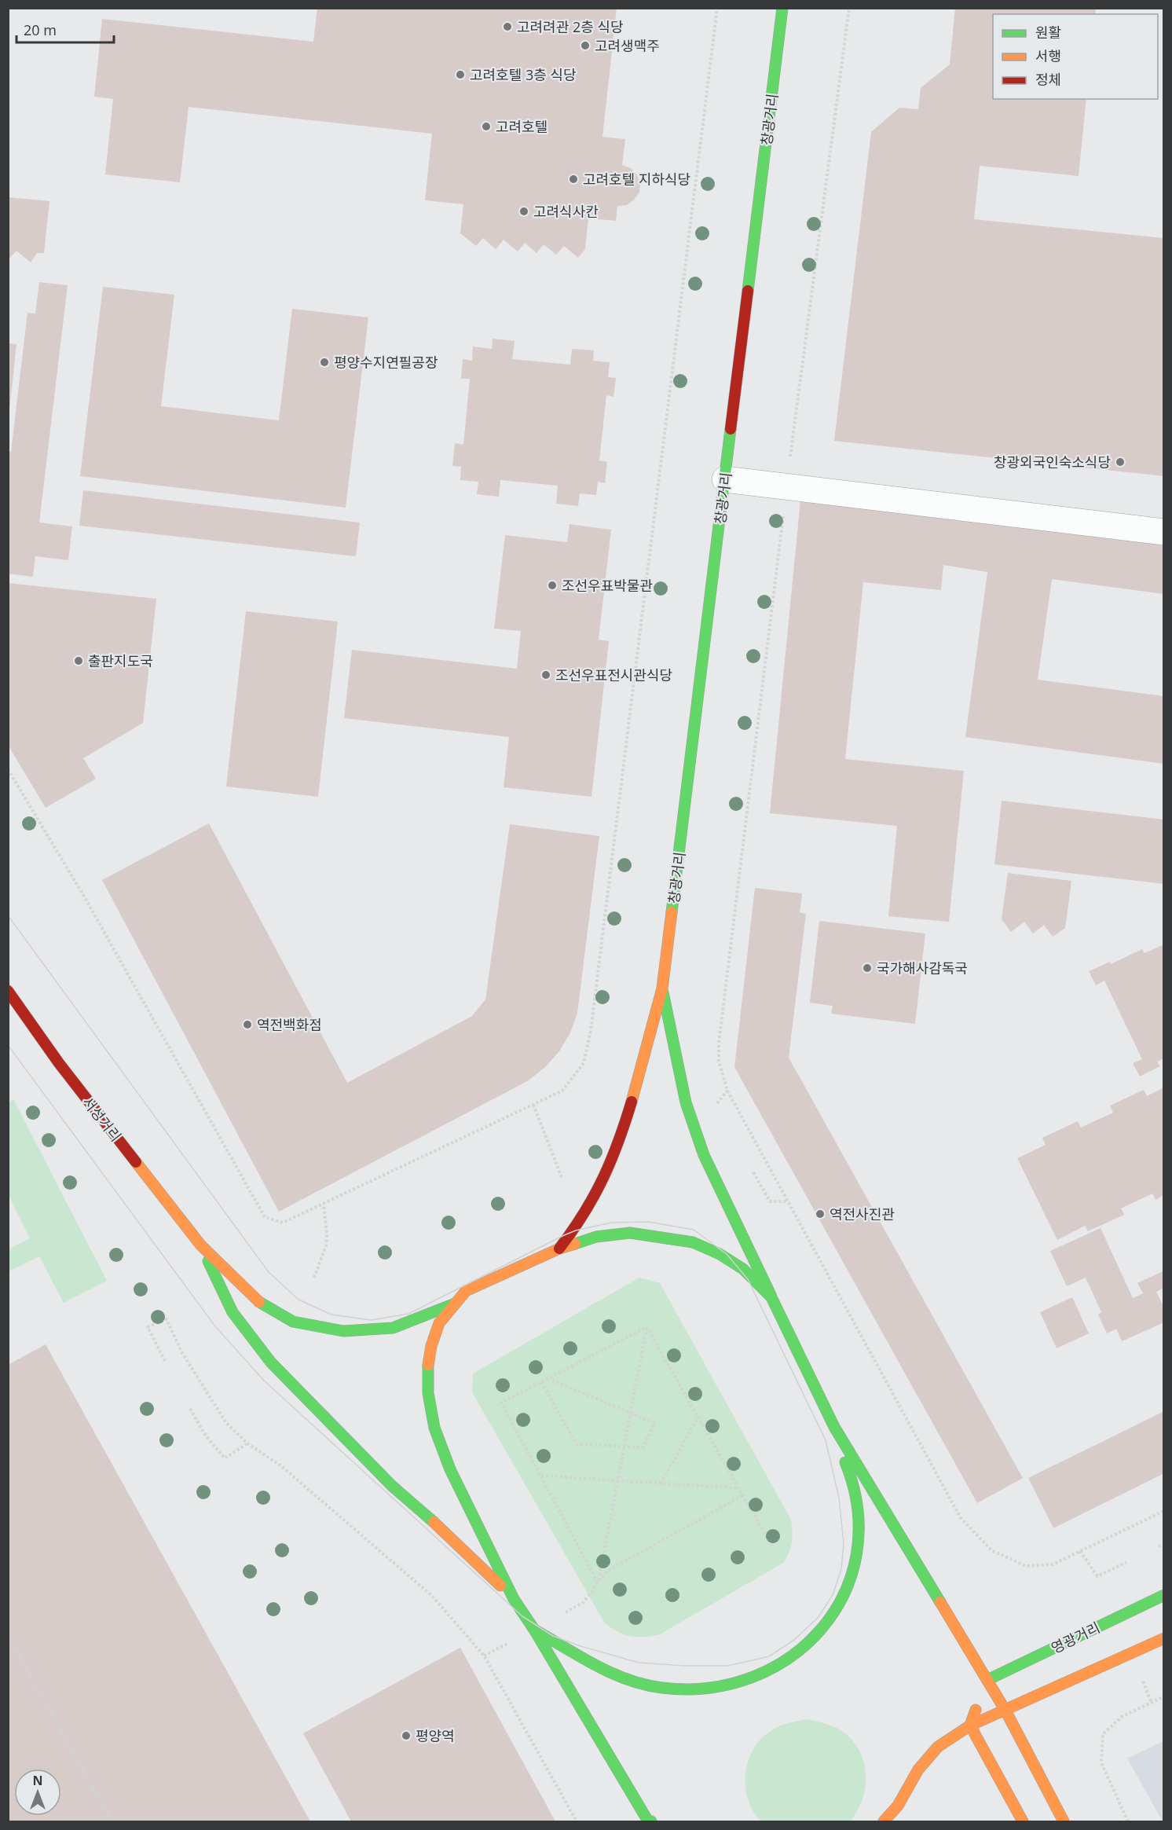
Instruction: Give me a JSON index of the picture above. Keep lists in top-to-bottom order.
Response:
{
  "streets": {
    "main road": ["창광거리", "서성거리", "영광거리"]
  },
  "places": [
    "고려려관 2층 식당",
    "고려생맥주",
    "고려호텔 3층 식당",
    "고려호텔",
    "고려호텔 지하식당",
    "고려식사칸",
    "평양수지연필공장",
    "창광외국인숙소식당",
    "조선우표박물관",
    "출판지도국",
    "조선우표전시관식당",
    "국가해사감독국",
    "역전백화점",
    "역전사진관",
    "평양역"
  ],
  "legend": ["원활", "서행", "정체"],
  "scale_bar": "20 m",
  "north": "top"
}
